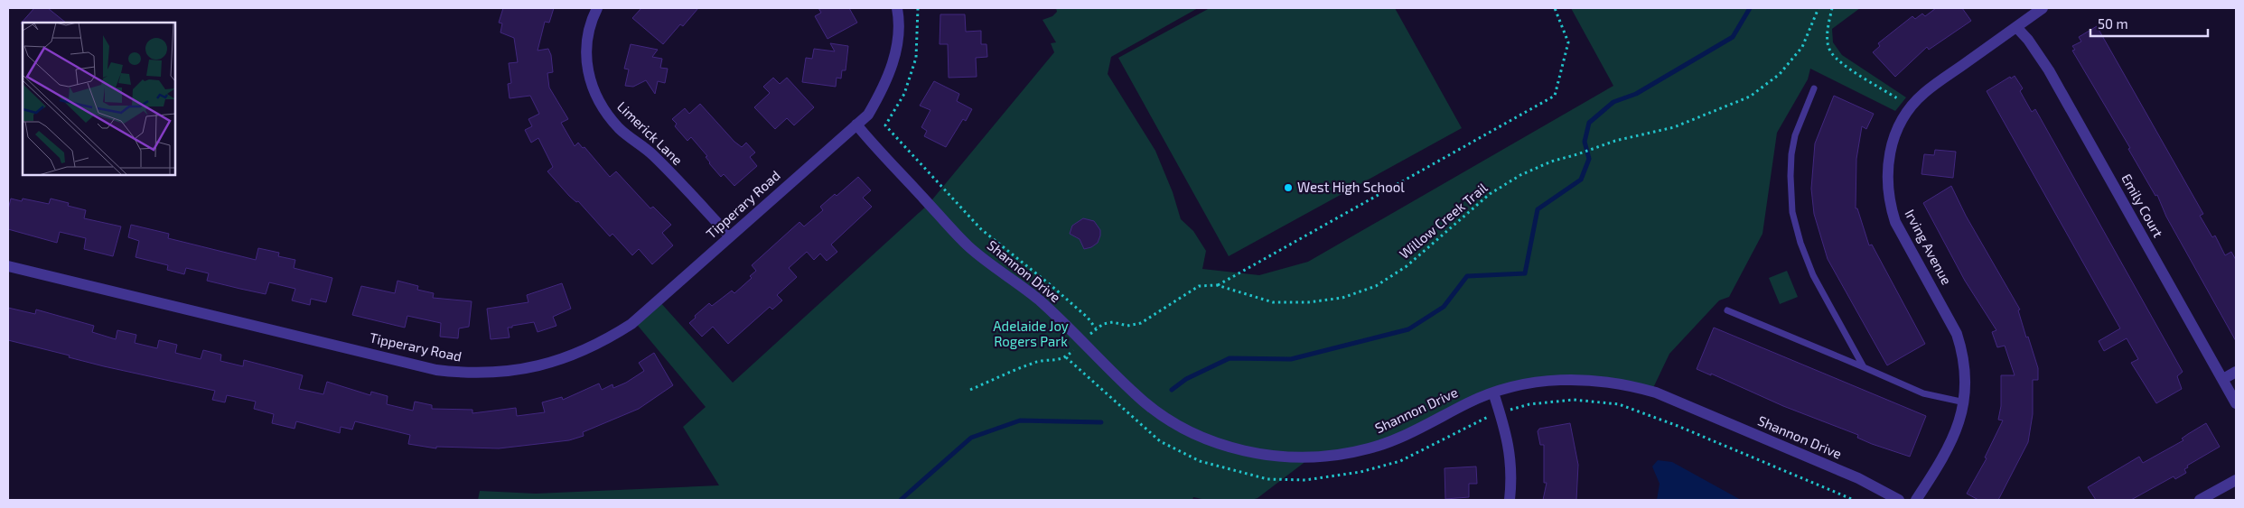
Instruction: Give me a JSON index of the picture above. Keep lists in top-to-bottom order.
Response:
{
  "streets": {
    "street": [
      "Limerick Lane",
      "Tipperary Road",
      "Emily Court",
      "Irving Avenue",
      "Shannon Drive"
    ],
    "path": ["Willow Creek Trail"]
  },
  "crossings": [
    ["Limerick Lane", "Tipperary Road"],
    ["Tipperary Road", "Shannon Drive"],
    ["Emily Court", "Irving Avenue"]
  ],
  "parks": ["Adelaide Joy Rogers Park"],
  "places": ["West High School"],
  "scale_bar": "50 m"
}
